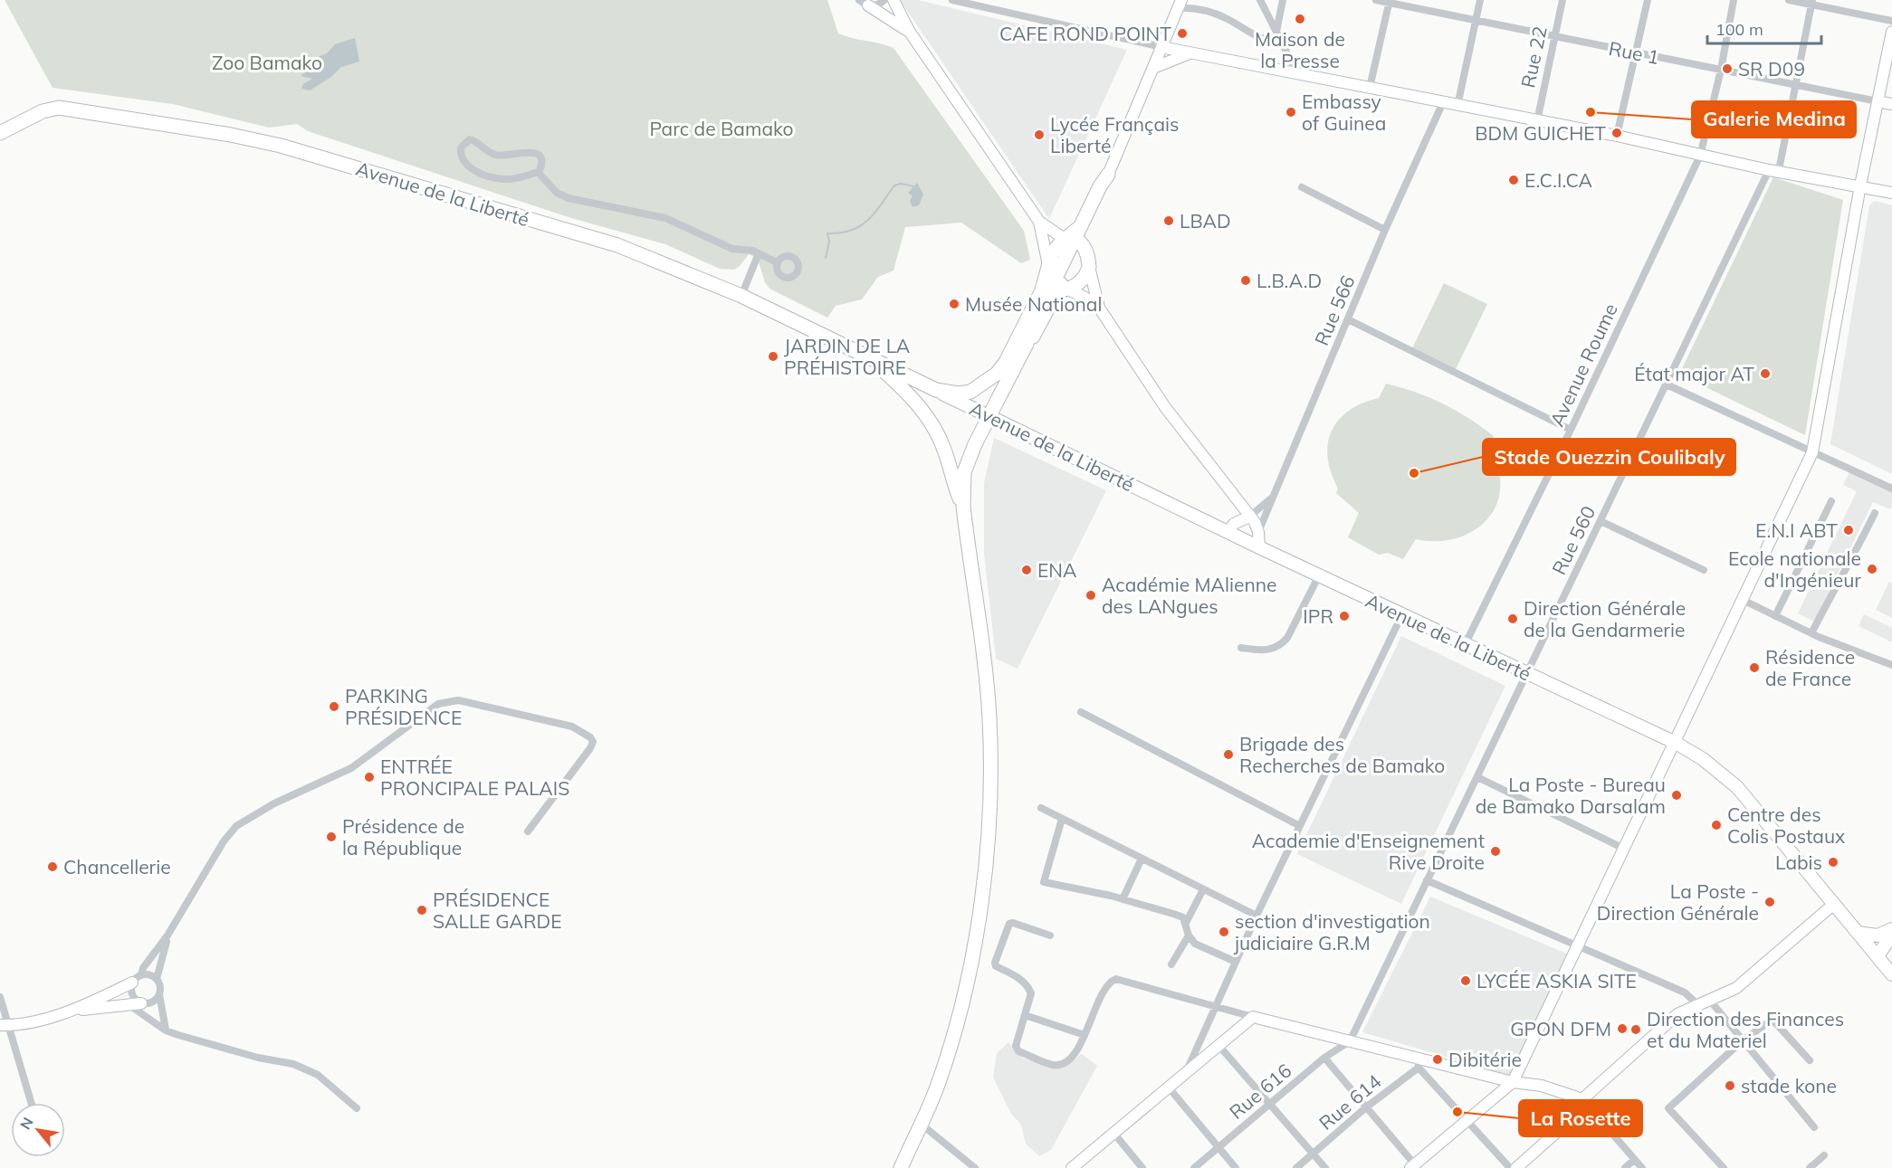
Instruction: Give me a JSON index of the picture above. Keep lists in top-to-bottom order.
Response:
{
  "streets": {
    "highway": ["Avenue de la Liberté"],
    "street": [
      "Rue 1",
      "Rue 22",
      "Rue 566",
      "Avenue Roume",
      "Rue 560",
      "Rue 616",
      "Rue 614"
    ]
  },
  "crossings": [
    ["Rue 1", "Rue 22"],
    ["Rue 1", "Avenue Roume"],
    ["Rue 1", "Rue 560"],
    ["Avenue de la Liberté", "Avenue Roume"],
    ["Avenue de la Liberté", "Rue 560"],
    ["Rue 560", "Rue 616"]
  ],
  "parks": ["Zoo Bamako", "Parc de Bamako"],
  "places": [
    "Maison de la Presse",
    "CAFE ROND POINT",
    "SR D09",
    "Embassy of Guinea",
    "Galerie Medina",
    "BDM GUICHET",
    "Lycée Français Liberté",
    "E.C.I.CA",
    "LBAD",
    "L.B.A.D",
    "Musée National",
    "JARDIN DE LA PRÉHISTOIRE",
    "État major AT",
    "Stade Ouezzin Coulibaly",
    "E.N.I ABT",
    "Ecole nationale d'Ingénieur",
    "ENA",
    "Académie MAlienne des LANgues",
    "IPR",
    "Direction Générale de la Gendarmerie",
    "Résidence de France",
    "PARKING PRÉSIDENCE",
    "Brigade des Recherches de Bamako",
    "ENTRÉE PRONCIPALE PALAIS",
    "La Poste - Bureau de Bamako Darsalam",
    "Centre des Colis Postaux",
    "Présidence de la République",
    "Academie d'Enseignement Rive Droite",
    "Labis",
    "Chancellerie",
    "La Poste - Direction Générale",
    "PRÉSIDENCE SALLE GARDE",
    "section d'investigation judiciaire G.R.M",
    "LYCÉE ASKIA SITE",
    "GPON DFM",
    "Direction des Finances et du Materiel",
    "Dibitérie",
    "stade kone",
    "La Rosette"
  ],
  "scale_bar": "100 m",
  "north": "top left"
}
